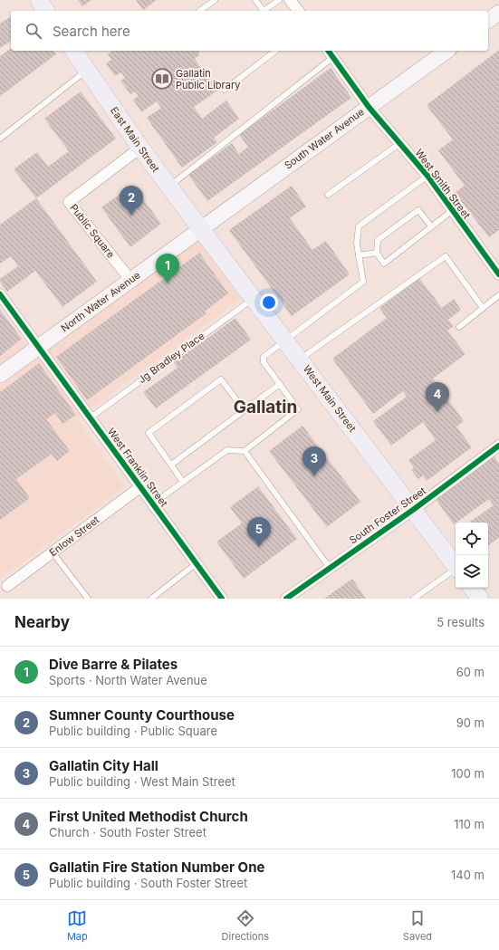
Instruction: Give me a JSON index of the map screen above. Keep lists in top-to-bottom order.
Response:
{
  "streets": {
    "main road": [
      "South Water Avenue",
      "East Main Street",
      "North Water Avenue",
      "West Main Street"
    ],
    "street": [
      "West Smith Street",
      "Public Square",
      "West Franklin Street",
      "South Foster Street",
      "Enlow Street"
    ],
    "lane": ["Jg Bradley Place"]
  },
  "crossings": [
    ["South Water Avenue", "East Main Street"],
    ["South Water Avenue", "West Smith Street"],
    ["South Water Avenue", "North Water Avenue"],
    ["South Water Avenue", "West Main Street"],
    ["East Main Street", "Public Square"],
    ["East Main Street", "North Water Avenue"],
    ["East Main Street", "West Main Street"],
    ["Public Square", "North Water Avenue"],
    ["North Water Avenue", "West Main Street"],
    ["North Water Avenue", "West Franklin Street"],
    ["Jg Bradley Place", "West Main Street"],
    ["Jg Bradley Place", "West Franklin Street"],
    ["West Main Street", "South Foster Street"],
    ["West Franklin Street", "Enlow Street"]
  ],
  "districts": ["Gallatin"],
  "places": {
    "library": ["Gallatin Public Library"]
  },
  "page": {
    "search": "Search here",
    "pins": [
      "2",
      "1",
      "4",
      "3",
      "5"
    ],
    "heading": ["Nearby", "5 results"],
    "list": [
      {
        "mark": "1",
        "name": "Dive Barre & Pilates",
        "note": "Sports · North Water Avenue",
        "value": "60 m"
      },
      {
        "mark": "2",
        "name": "Sumner County Courthouse",
        "note": "Public building · Public Square",
        "value": "90 m"
      },
      {
        "mark": "3",
        "name": "Gallatin City Hall",
        "note": "Public building · West Main Street",
        "value": "100 m"
      },
      {
        "mark": "4",
        "name": "First United Methodist Church",
        "note": "Church · South Foster Street",
        "value": "110 m"
      },
      {
        "mark": "5",
        "name": "Gallatin Fire Station Number One",
        "note": "Public building · South Foster Street",
        "value": "140 m"
      }
    ],
    "nav": ["Map", "Directions", "Saved"]
  }
}
